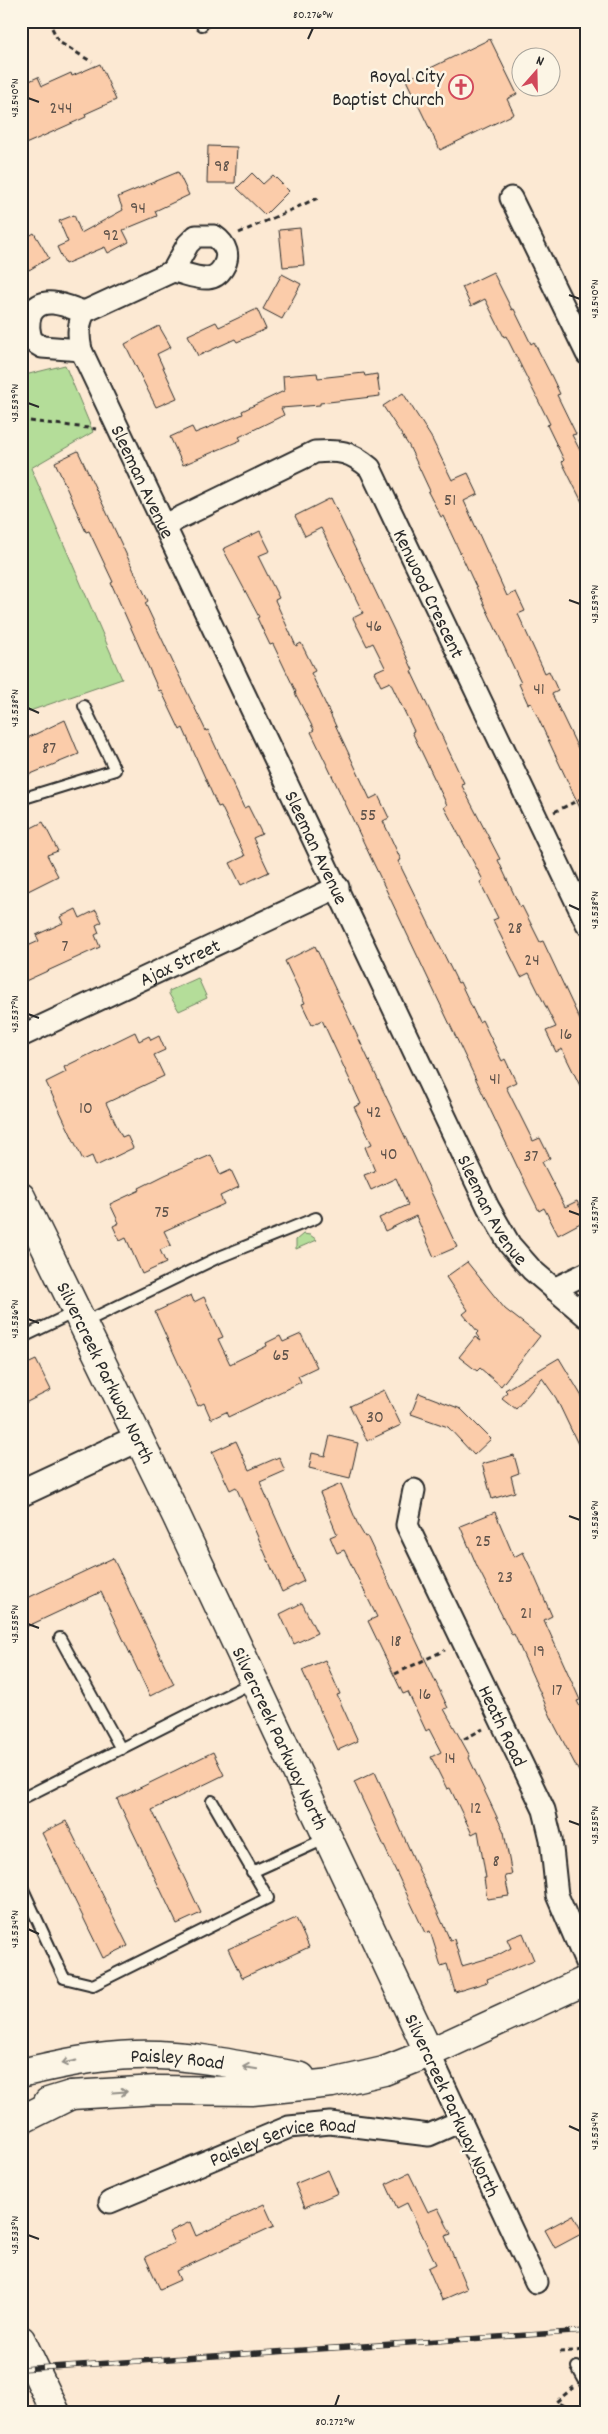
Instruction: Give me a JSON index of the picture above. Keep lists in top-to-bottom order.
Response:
{
  "streets": {
    "main road": ["Silvercreek Parkway North", "Paisley Road"],
    "street": [
      "Sleeman Avenue",
      "Kenwood Crescent",
      "Ajax Street",
      "Heath Road",
      "Paisley Service Road"
    ]
  },
  "crossings": [
    ["Sleeman Avenue", "Kenwood Crescent"],
    ["Sleeman Avenue", "Ajax Street"],
    ["Silvercreek Parkway North", "Paisley Road"],
    ["Silvercreek Parkway North", "Paisley Service Road"]
  ],
  "places": {
    "church": ["Royal City Baptist Church"]
  },
  "house_numbers": [
    "244",
    "98",
    "94",
    "92",
    "51",
    "46",
    "41",
    "87",
    "55",
    "28",
    "7",
    "24",
    "16",
    "41",
    "10",
    "42",
    "40",
    "37",
    "75",
    "65",
    "30",
    "25",
    "23",
    "21",
    "18",
    "19",
    "17",
    "16",
    "14",
    "12",
    "8"
  ],
  "north": "top",
  "coordinates": [
    "80.276°W",
    "43.540°N",
    "43.539°N",
    "43.538°N",
    "43.537°N",
    "43.536°N",
    "43.535°N",
    "43.534°N",
    "43.533°N",
    "80.272°W"
  ]
}
